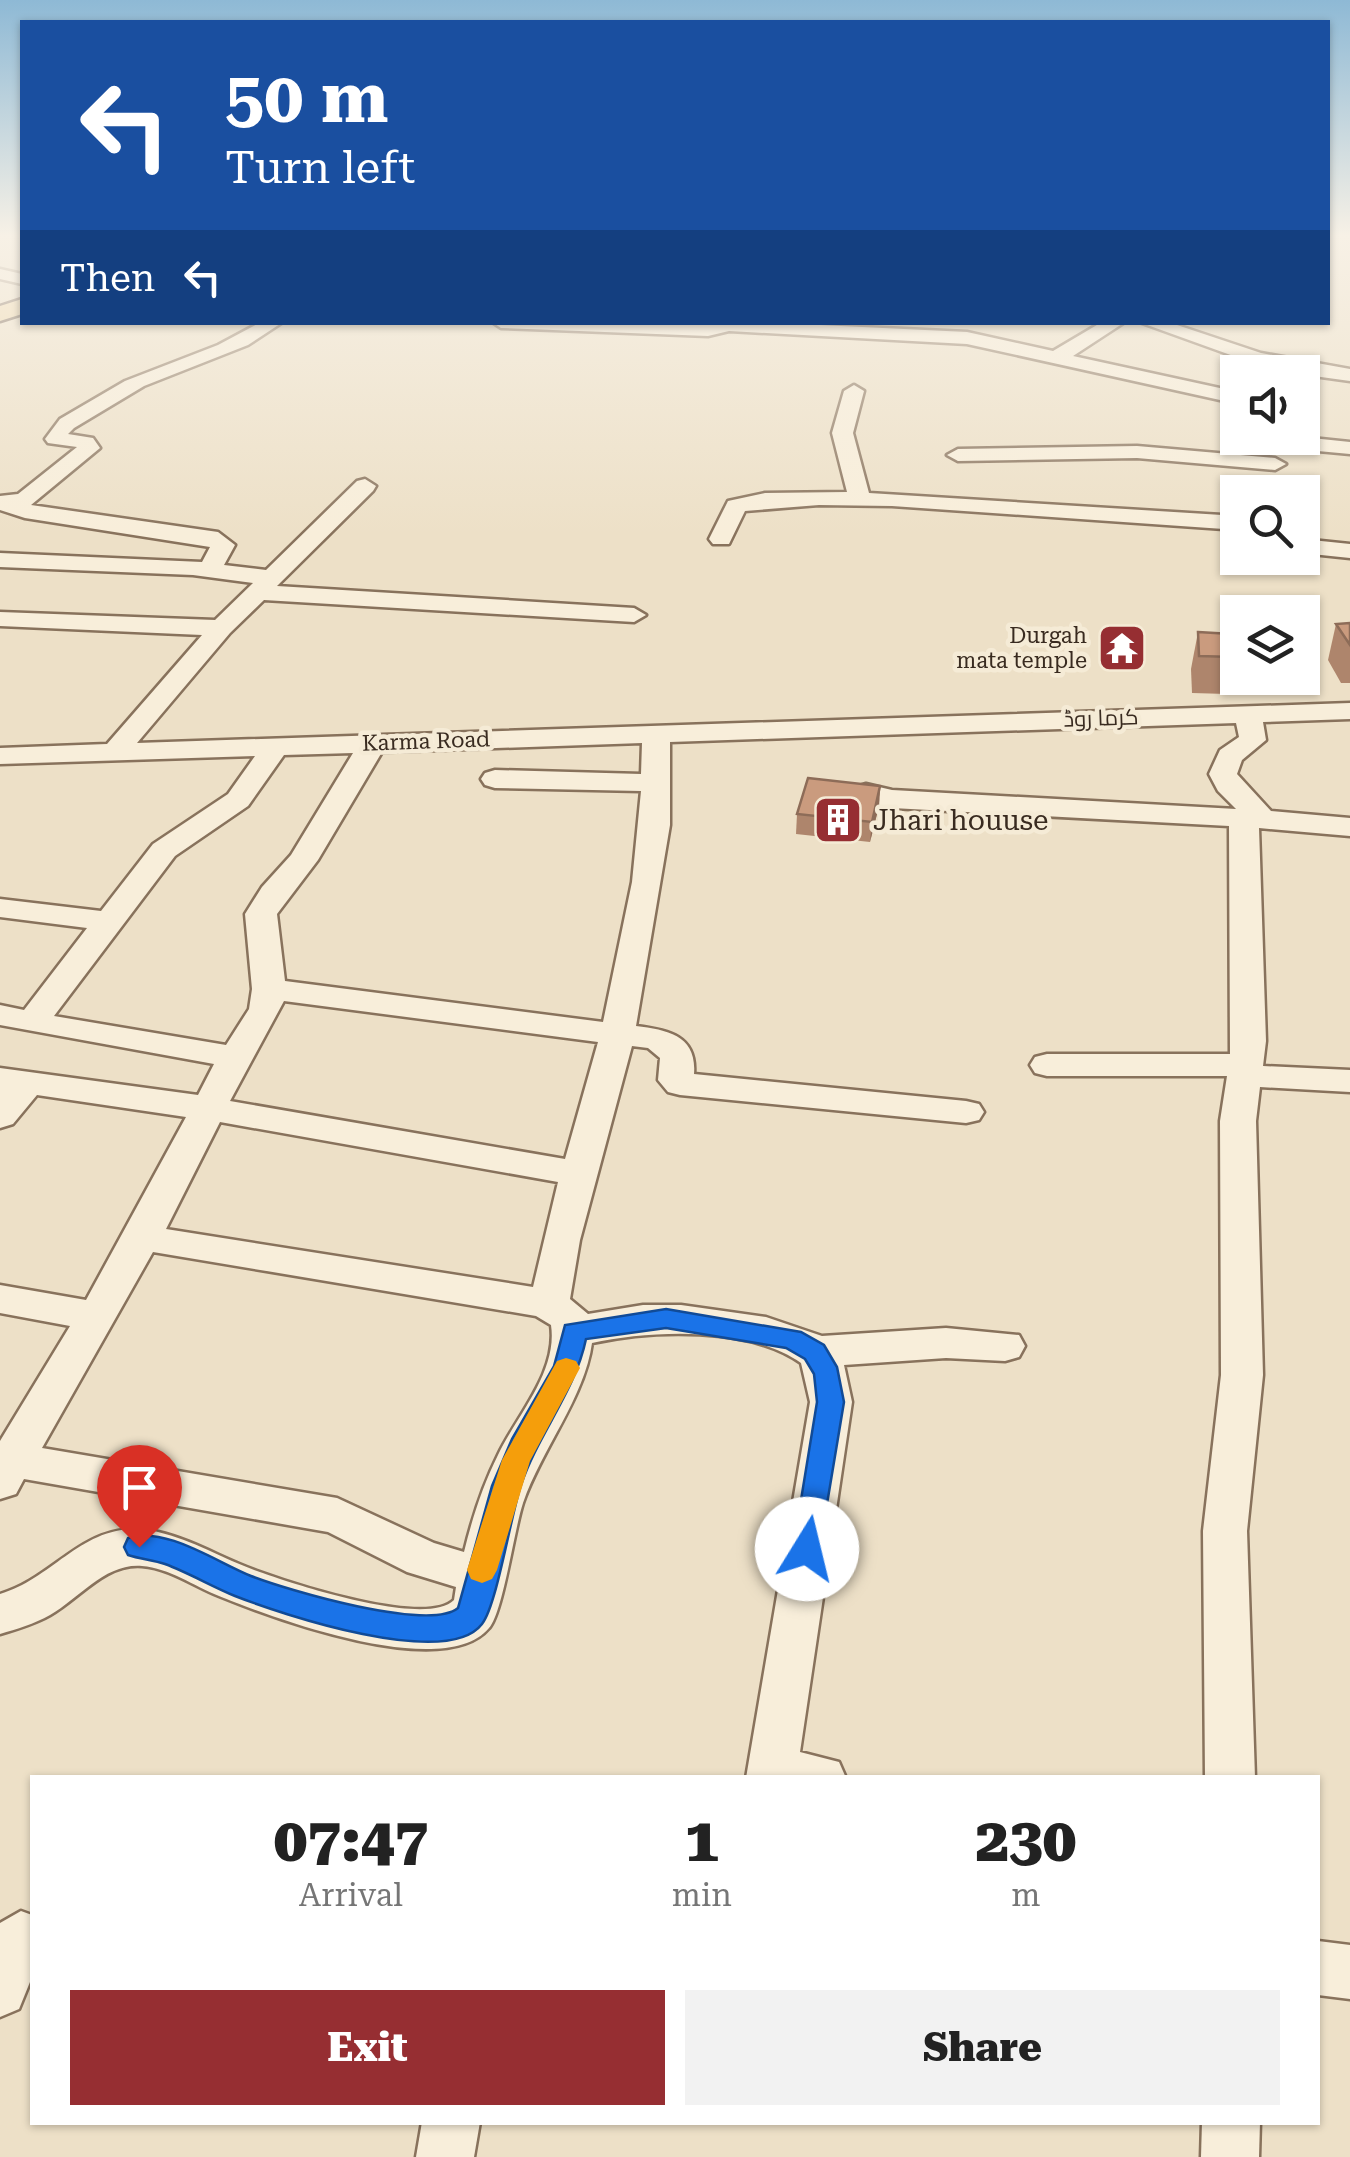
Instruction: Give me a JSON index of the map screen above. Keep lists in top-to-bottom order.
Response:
{
  "streets": {
    "street": ["کرما روڈ", "Karma Road"]
  },
  "crossings": [
    ["کرما روڈ", "Karma Road"]
  ],
  "places": {
    "temple": ["Durgah mata temple"],
    "building": ["Jhari houuse"]
  },
  "page": {
    "turn": ["50 m", "Turn left"],
    "then": "Then",
    "eta": [
      "07:47",
      "Arrival",
      "1",
      "min",
      "230",
      "m"
    ],
    "buttons": ["Exit", "Share"]
  }
}
